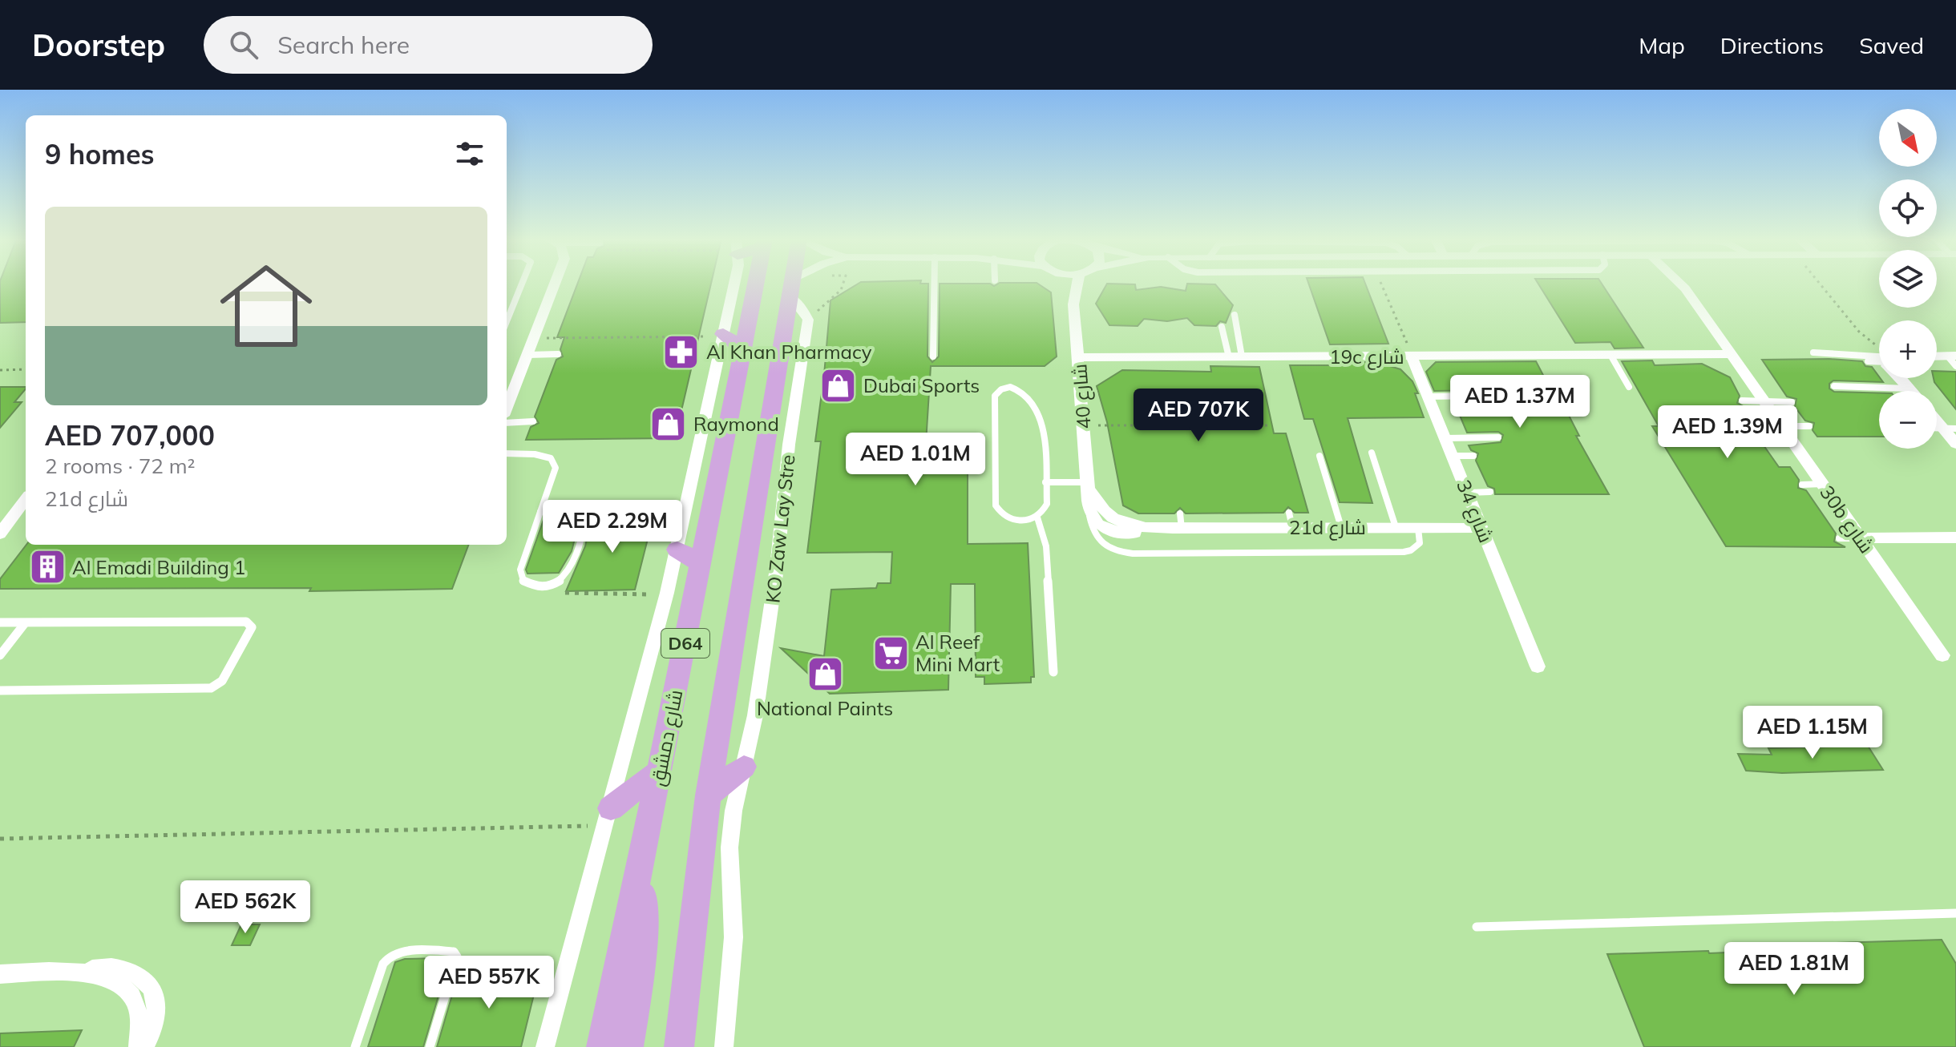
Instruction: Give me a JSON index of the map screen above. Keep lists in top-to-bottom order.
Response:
{
  "streets": {
    "main road": ["D64", "شارع دمشق"],
    "street": [
      "19c شارع",
      "شارع 40",
      "شارع 34",
      "30b شارع",
      "21d شارع",
      "KO Zaw Lay Stre"
    ]
  },
  "crossings": [
    ["19c شارع", "شارع 40"],
    ["19c شارع", "شارع 34"],
    ["19c شارع", "30b شارع"],
    ["شارع 40", "21d شارع"],
    ["شارع 34", "21d شارع"]
  ],
  "places": {
    "pharmacy": ["Al Khan Pharmacy"],
    "shop": ["Dubai Sports", "Raymond", "National Paints"],
    "building": ["Al Emadi Building 1"],
    "supermarket": ["Al Reef Mini Mart"]
  },
  "north": "bottom right",
  "page": {
    "header": "Doorstep",
    "search": "Search here",
    "nav": ["Map", "Directions", "Saved"],
    "map_buttons": ["+", "−"],
    "heading": "9 homes",
    "list": [
      {
        "name": "AED 707,000",
        "note": "2 rooms · 72 m² · 21d شارع"
      }
    ],
    "price": [
      "AED 1.37M",
      "AED 707K",
      "AED 1.39M",
      "AED 1.01M",
      "AED 2.29M",
      "AED 1.15M",
      "AED 562K",
      "AED 1.81M",
      "AED 557K"
    ]
  }
}
